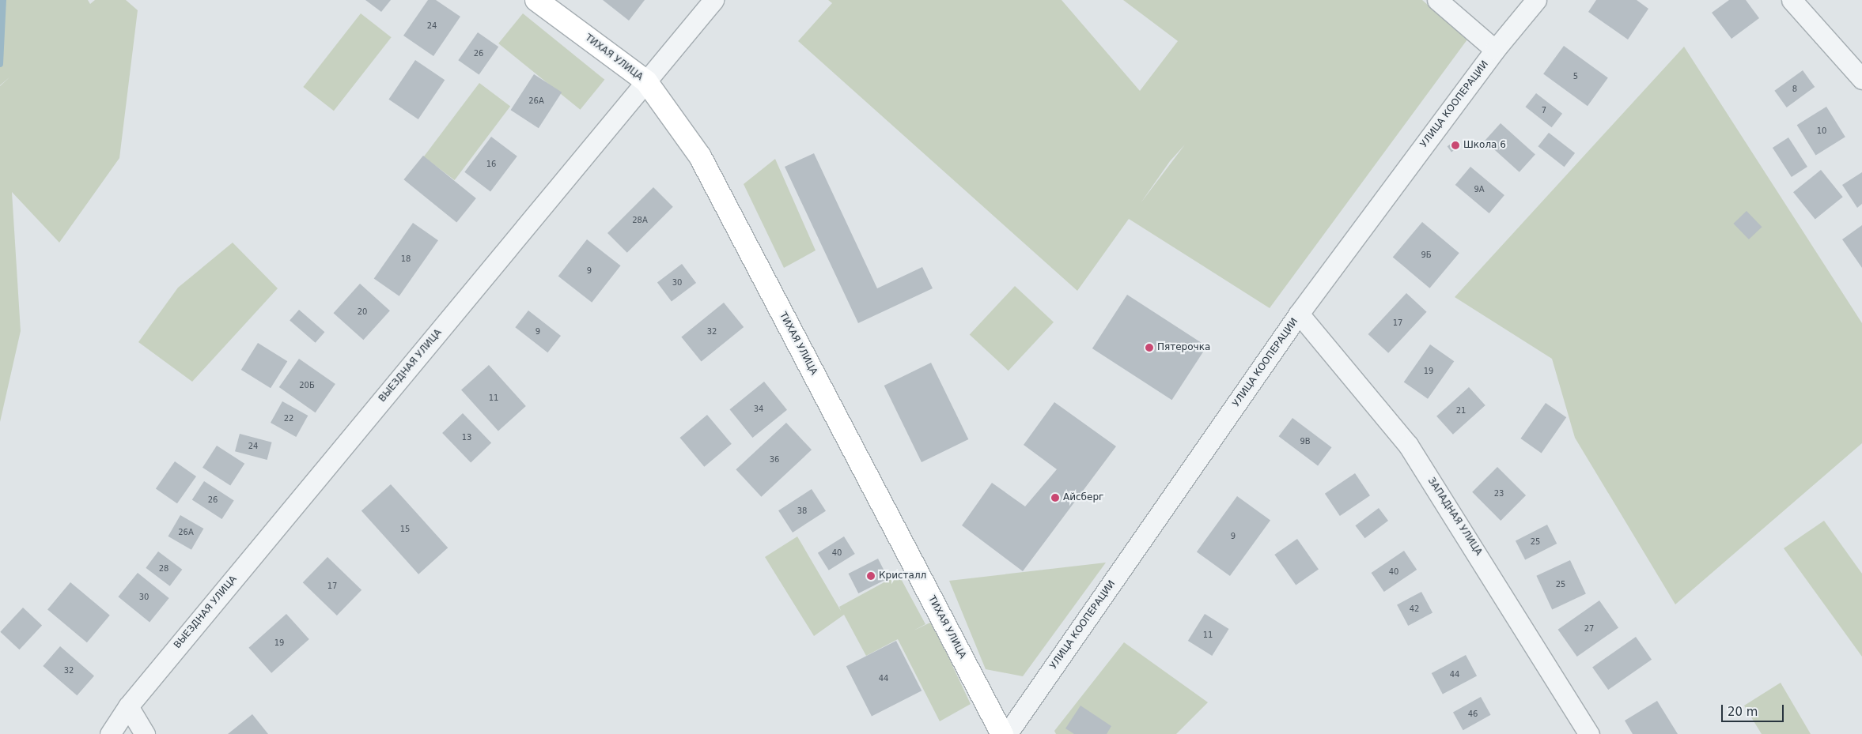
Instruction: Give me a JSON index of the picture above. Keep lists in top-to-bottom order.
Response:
{
  "streets": {
    "main road": ["ТИХАЯ УЛИЦА"],
    "street": ["УЛИЦА КООПЕРАЦИИ", "ВЫЕЗДНАЯ УЛИЦА", "ЗАПАДНАЯ УЛИЦА"]
  },
  "crossings": [
    ["ТИХАЯ УЛИЦА", "ВЫЕЗДНАЯ УЛИЦА"],
    ["УЛИЦА КООПЕРАЦИИ", "ЗАПАДНАЯ УЛИЦА"]
  ],
  "places": [
    "Школа 6",
    "Пятерочка",
    "Айсберг",
    "Кристалл"
  ],
  "house_numbers": [
    "24",
    "26",
    "5",
    "8",
    "26А",
    "7",
    "10",
    "16",
    "9А",
    "28А",
    "9Б",
    "18",
    "9",
    "30",
    "20",
    "17",
    "9",
    "32",
    "19",
    "20Б",
    "11",
    "34",
    "21",
    "22",
    "13",
    "9В",
    "24",
    "36",
    "23",
    "26",
    "38",
    "15",
    "26А",
    "9",
    "25",
    "40",
    "28",
    "40",
    "25",
    "17",
    "30",
    "42",
    "27",
    "11",
    "19",
    "32",
    "44",
    "44",
    "46"
  ],
  "scale_bar": "20 m"
}
